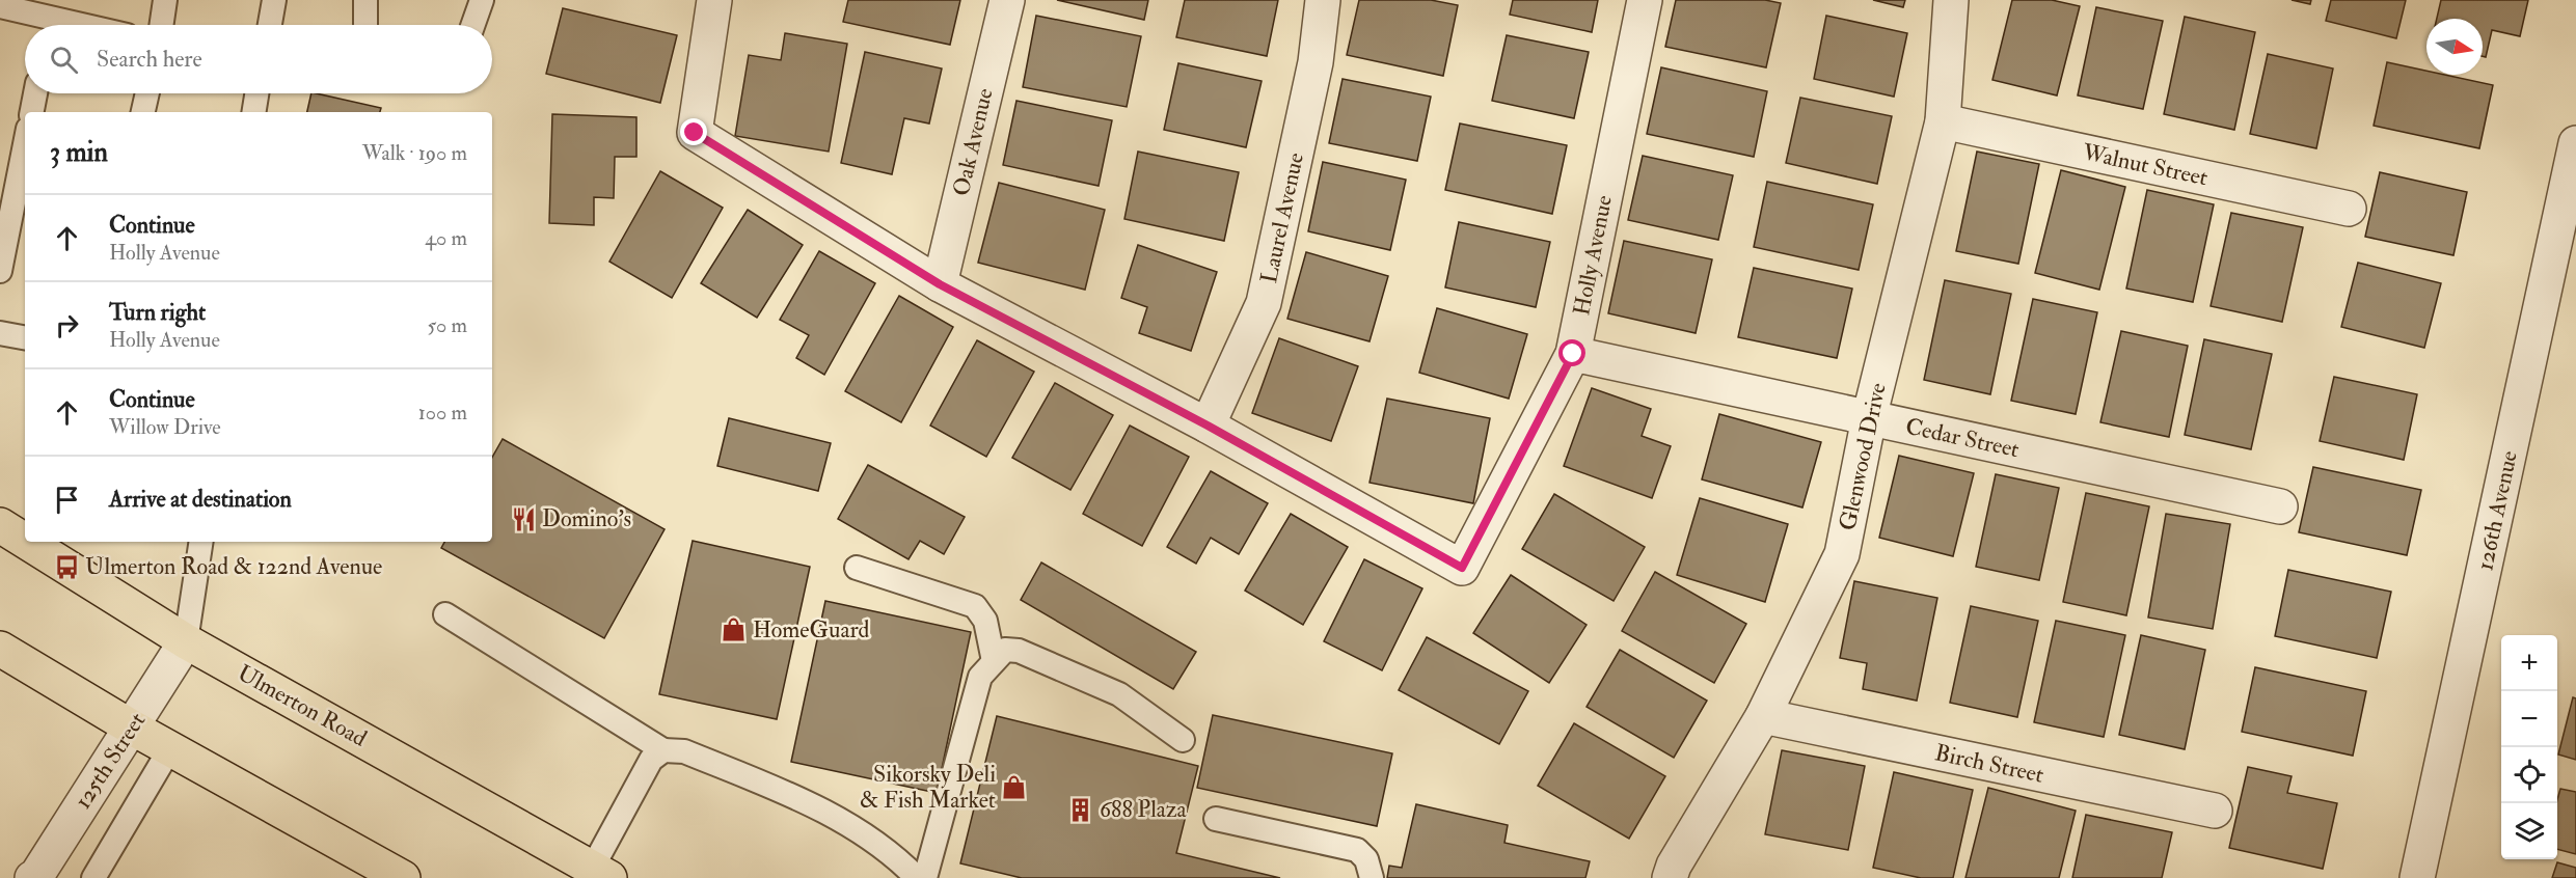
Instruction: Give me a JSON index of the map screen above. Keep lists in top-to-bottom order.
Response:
{
  "streets": {
    "main road": ["Ulmerton Road"],
    "street": [
      "Oak Avenue",
      "Walnut Street",
      "Laurel Avenue",
      "Holly Avenue",
      "Cedar Street",
      "Glenwood Drive",
      "126th Avenue",
      "125th Street",
      "Birch Street"
    ]
  },
  "crossings": [
    ["Walnut Street", "Glenwood Drive"],
    ["Laurel Avenue", "Holly Avenue"],
    ["Holly Avenue", "Cedar Street"],
    ["Cedar Street", "Glenwood Drive"],
    ["Glenwood Drive", "Birch Street"],
    ["Ulmerton Road", "125th Street"]
  ],
  "places": {
    "restaurant": ["Domino's"],
    "bus stop": ["Ulmerton Road & 122nd Avenue"],
    "shop": ["HomeGuard", "Sikorsky Deli & Fish Market"],
    "building": ["688 Plaza"]
  },
  "north": "right",
  "page": {
    "search": "Search here",
    "heading": ["3 min", "Walk · 190 m"],
    "list": [
      ["Continue", "Holly Avenue", "40 m"],
      ["Turn right", "Holly Avenue", "50 m"],
      ["Continue", "Willow Drive", "100 m"],
      "Arrive at destination"
    ],
    "map_buttons": ["+", "−"]
  }
}
